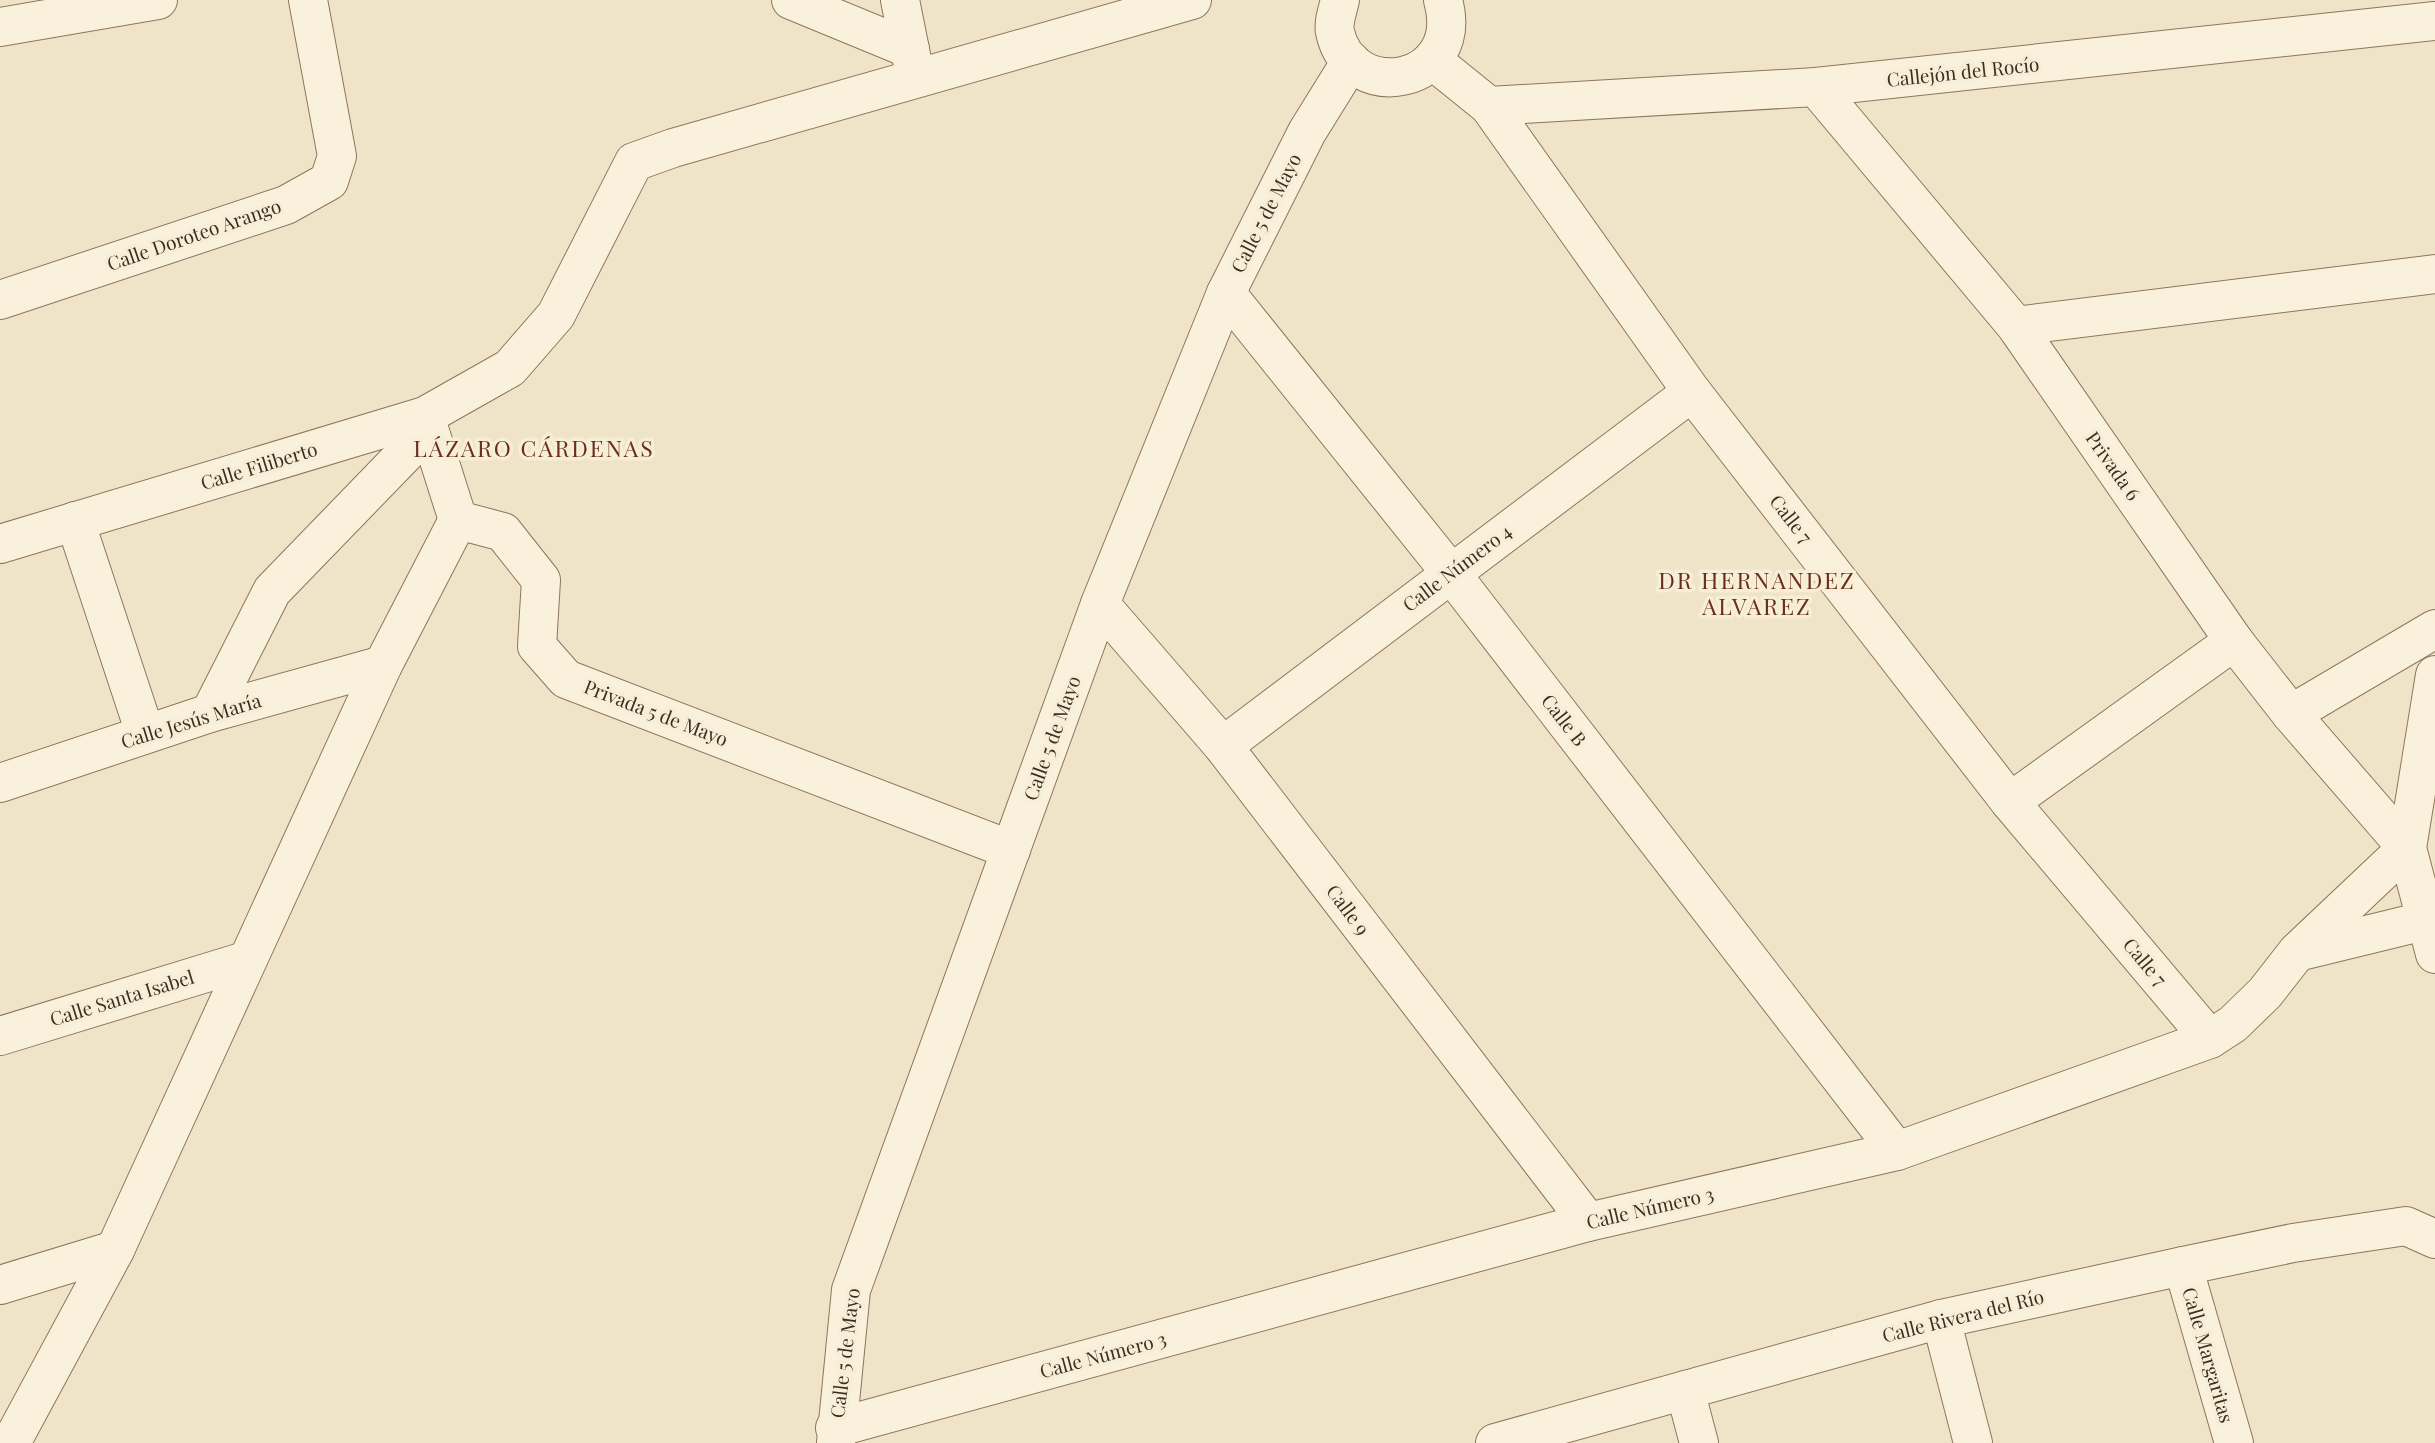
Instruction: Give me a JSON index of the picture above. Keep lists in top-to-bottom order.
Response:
{
  "streets": {
    "street": [
      "Callejón del Rocío",
      "Calle 5 de Mayo",
      "Calle Doroteo Arango",
      "Calle Filiberto",
      "Privada 6",
      "Calle 7",
      "Calle Número 4",
      "Privada 5 de Mayo",
      "Calle B",
      "Calle Jesús María",
      "Calle 9",
      "Calle Santa Isabel",
      "Calle Número 3",
      "Calle Rivera del Río",
      "Calle Margaritas"
    ]
  },
  "crossings": [
    ["Callejón del Rocío", "Privada 6"],
    ["Callejón del Rocío", "Calle 7"],
    ["Calle 5 de Mayo", "Privada 5 de Mayo"],
    ["Calle 5 de Mayo", "Calle B"],
    ["Calle 5 de Mayo", "Calle 9"],
    ["Calle 5 de Mayo", "Calle Número 3"],
    ["Privada 6", "Calle Número 3"],
    ["Calle 7", "Calle Número 4"],
    ["Calle 7", "Calle Número 3"],
    ["Calle Número 4", "Calle B"],
    ["Calle Número 4", "Calle 9"],
    ["Calle B", "Calle Número 3"],
    ["Calle 9", "Calle Número 3"],
    ["Calle Rivera del Río", "Calle Margaritas"]
  ],
  "districts": ["LÁZARO CÁRDENAS", "DR HERNANDEZ ALVAREZ"]
}
